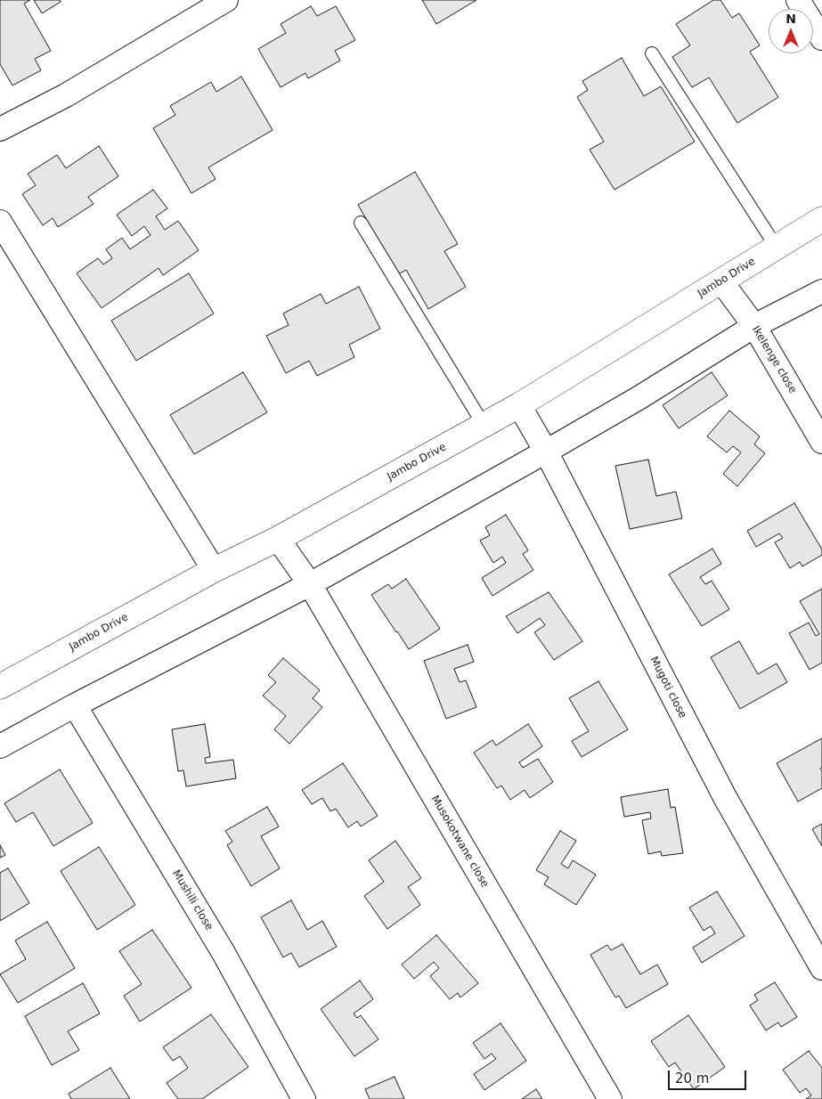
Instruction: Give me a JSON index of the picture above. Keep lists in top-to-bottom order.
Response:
{
  "streets": {
    "street": [
      "Jambo Drive",
      "Ikelenge close",
      "Mugoti close",
      "Musokotwane close",
      "Mushili close"
    ]
  },
  "crossings": [
    ["Jambo Drive", "Ikelenge close"],
    ["Jambo Drive", "Mugoti close"],
    ["Jambo Drive", "Musokotwane close"]
  ],
  "scale_bar": "20 m",
  "north": "top"
}
